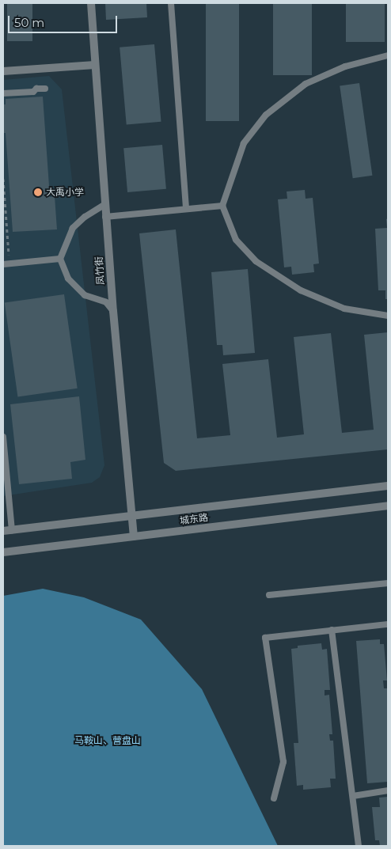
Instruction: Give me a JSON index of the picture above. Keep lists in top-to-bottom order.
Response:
{
  "streets": {
    "street": ["凤竹街", "城东路"]
  },
  "crossings": [
    ["凤竹街", "城东路"]
  ],
  "parks": ["马鞍山、营盘山"],
  "places": ["大禹小学"],
  "scale_bar": "50 m"
}
